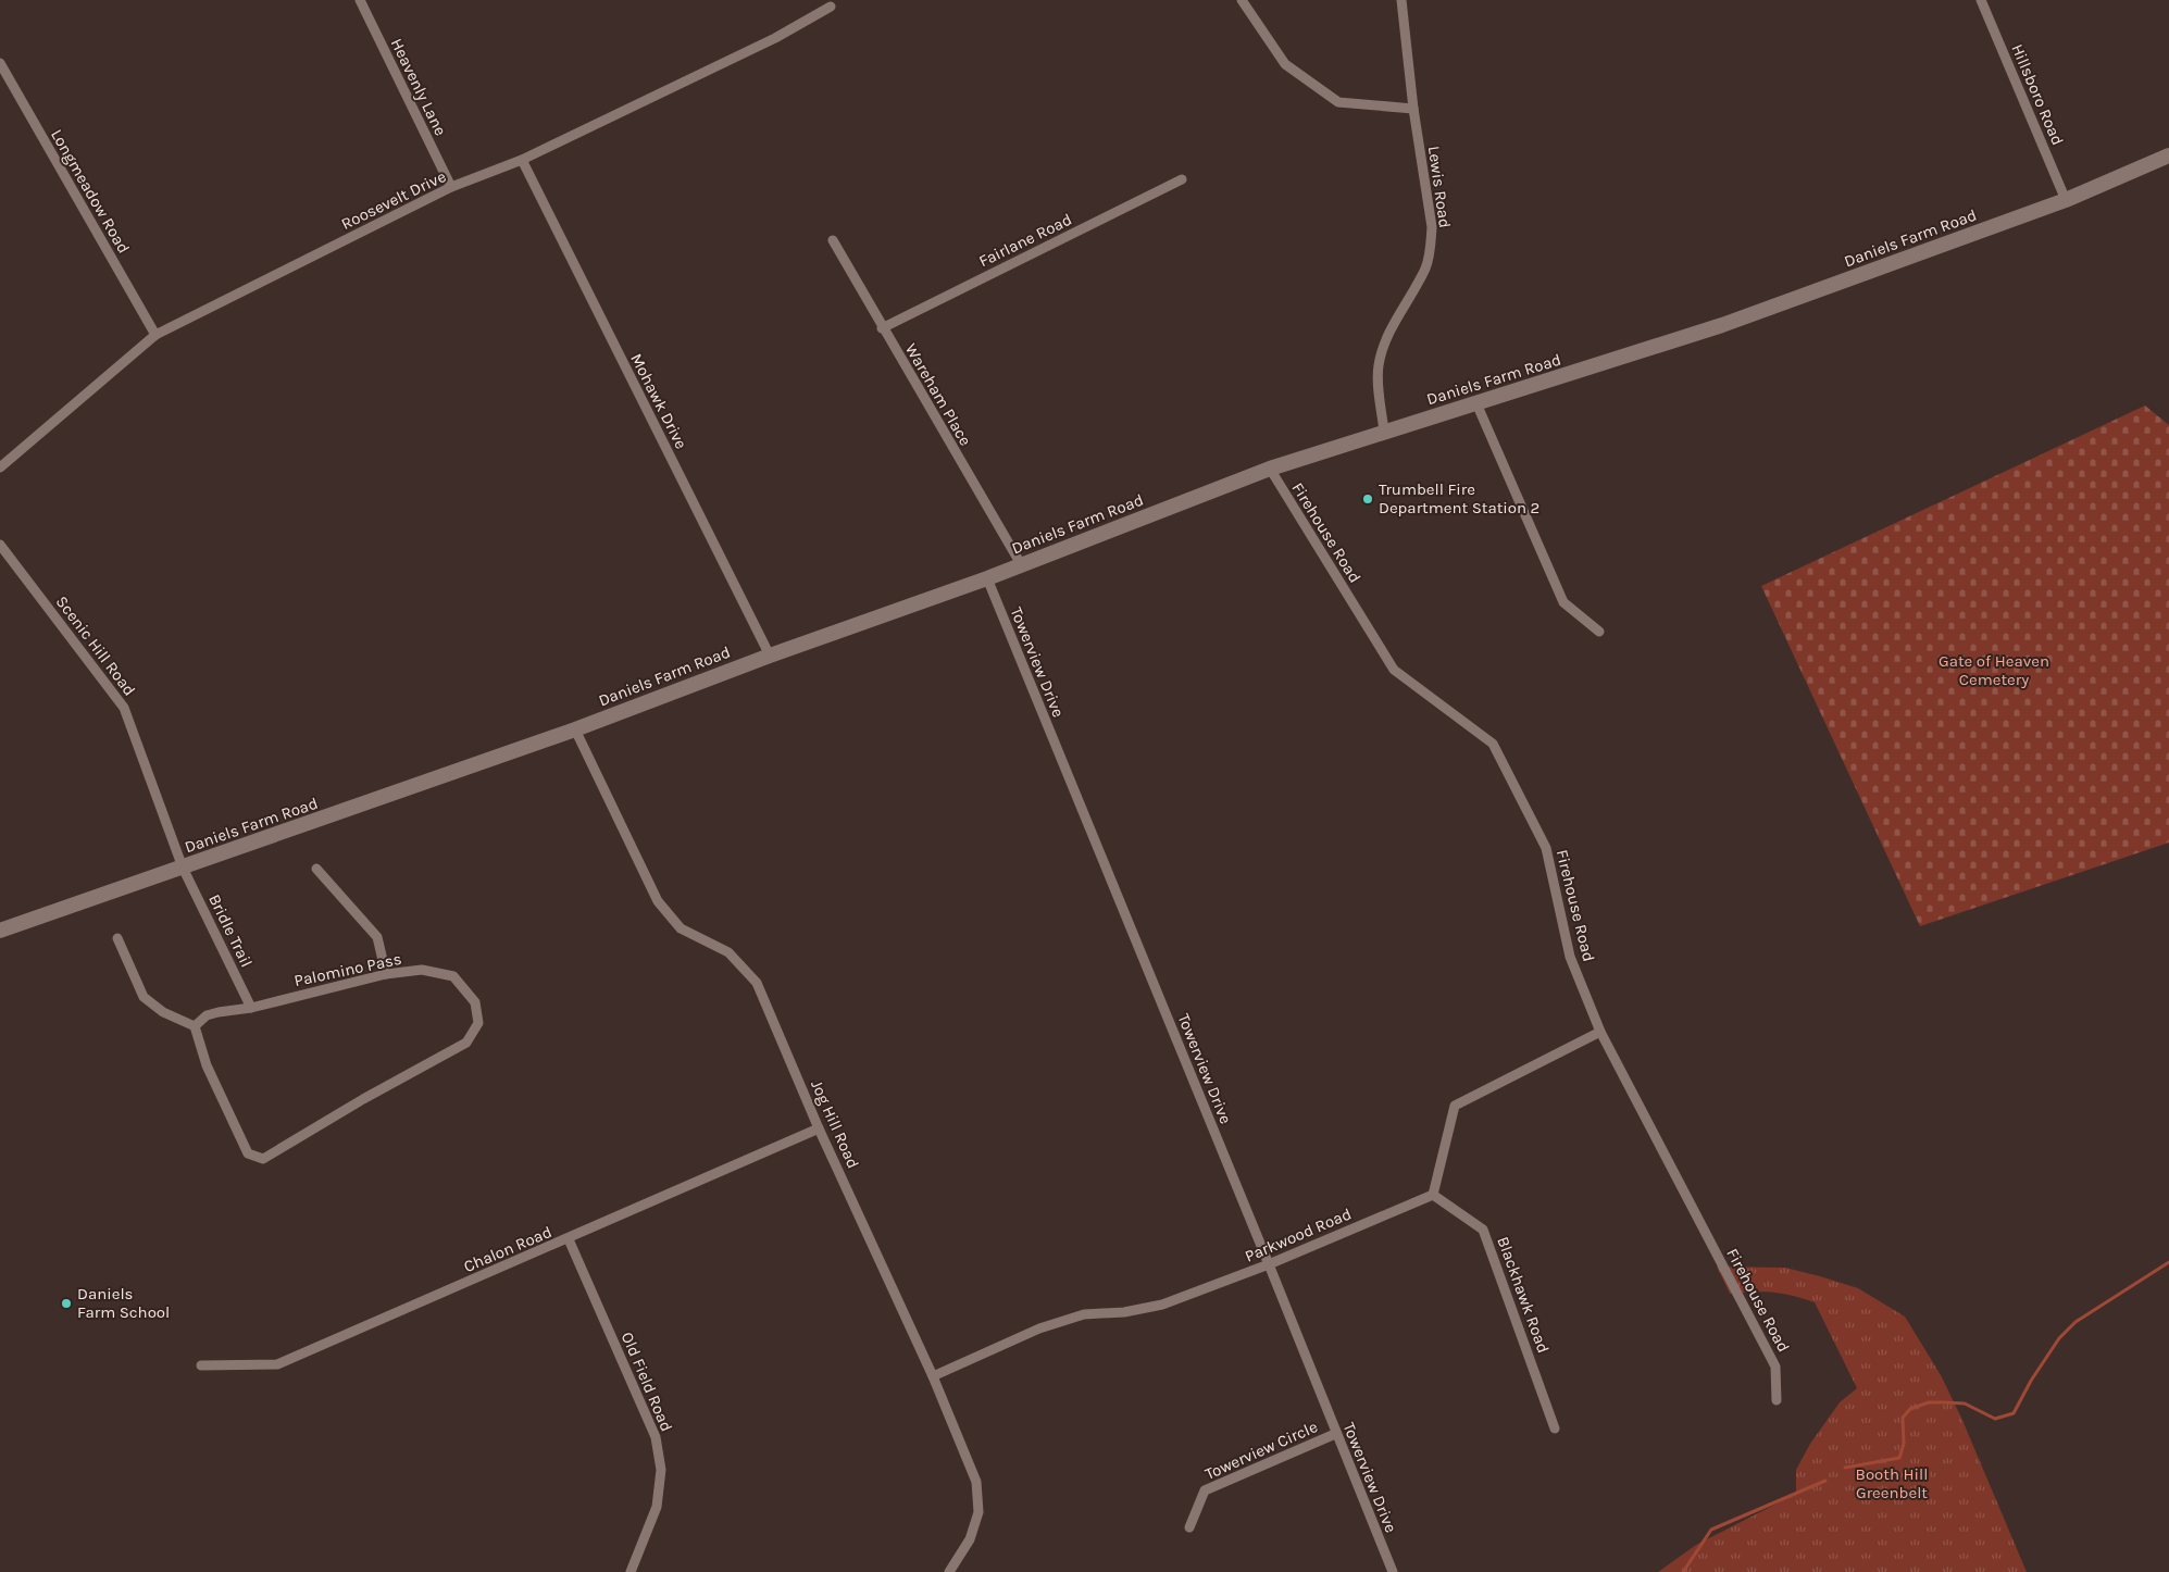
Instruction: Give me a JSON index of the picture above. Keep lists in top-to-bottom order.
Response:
{
  "streets": {
    "main road": ["Daniels Farm Road"],
    "street": [
      "Heavenly Lane",
      "Hillsboro Road",
      "Lewis Road",
      "Longmeadow Road",
      "Roosevelt Drive",
      "Fairlane Road",
      "Wareham Place",
      "Mohawk Drive",
      "Firehouse Road",
      "Scenic Hill Road",
      "Towerview Drive",
      "Bridle Trail",
      "Palomino Pass",
      "Jog Hill Road",
      "Parkwood Road",
      "Chalon Road",
      "Blackhawk Road",
      "Old Field Road",
      "Towerview Circle"
    ]
  },
  "crossings": [
    ["Heavenly Lane", "Roosevelt Drive"],
    ["Hillsboro Road", "Daniels Farm Road"],
    ["Lewis Road", "Daniels Farm Road"],
    ["Longmeadow Road", "Roosevelt Drive"],
    ["Roosevelt Drive", "Mohawk Drive"],
    ["Daniels Farm Road", "Wareham Place"],
    ["Daniels Farm Road", "Mohawk Drive"],
    ["Daniels Farm Road", "Firehouse Road"],
    ["Daniels Farm Road", "Scenic Hill Road"],
    ["Daniels Farm Road", "Towerview Drive"],
    ["Daniels Farm Road", "Bridle Trail"],
    ["Daniels Farm Road", "Jog Hill Road"],
    ["Fairlane Road", "Wareham Place"],
    ["Scenic Hill Road", "Bridle Trail"],
    ["Towerview Drive", "Parkwood Road"],
    ["Towerview Drive", "Towerview Circle"],
    ["Bridle Trail", "Palomino Pass"],
    ["Jog Hill Road", "Parkwood Road"],
    ["Jog Hill Road", "Chalon Road"],
    ["Parkwood Road", "Blackhawk Road"],
    ["Chalon Road", "Old Field Road"]
  ],
  "parks": ["Gate of Heaven Cemetery", "Booth Hill Greenbelt"],
  "places": ["Trumbell Fire Department Station 2", "Daniels Farm School"]
}
